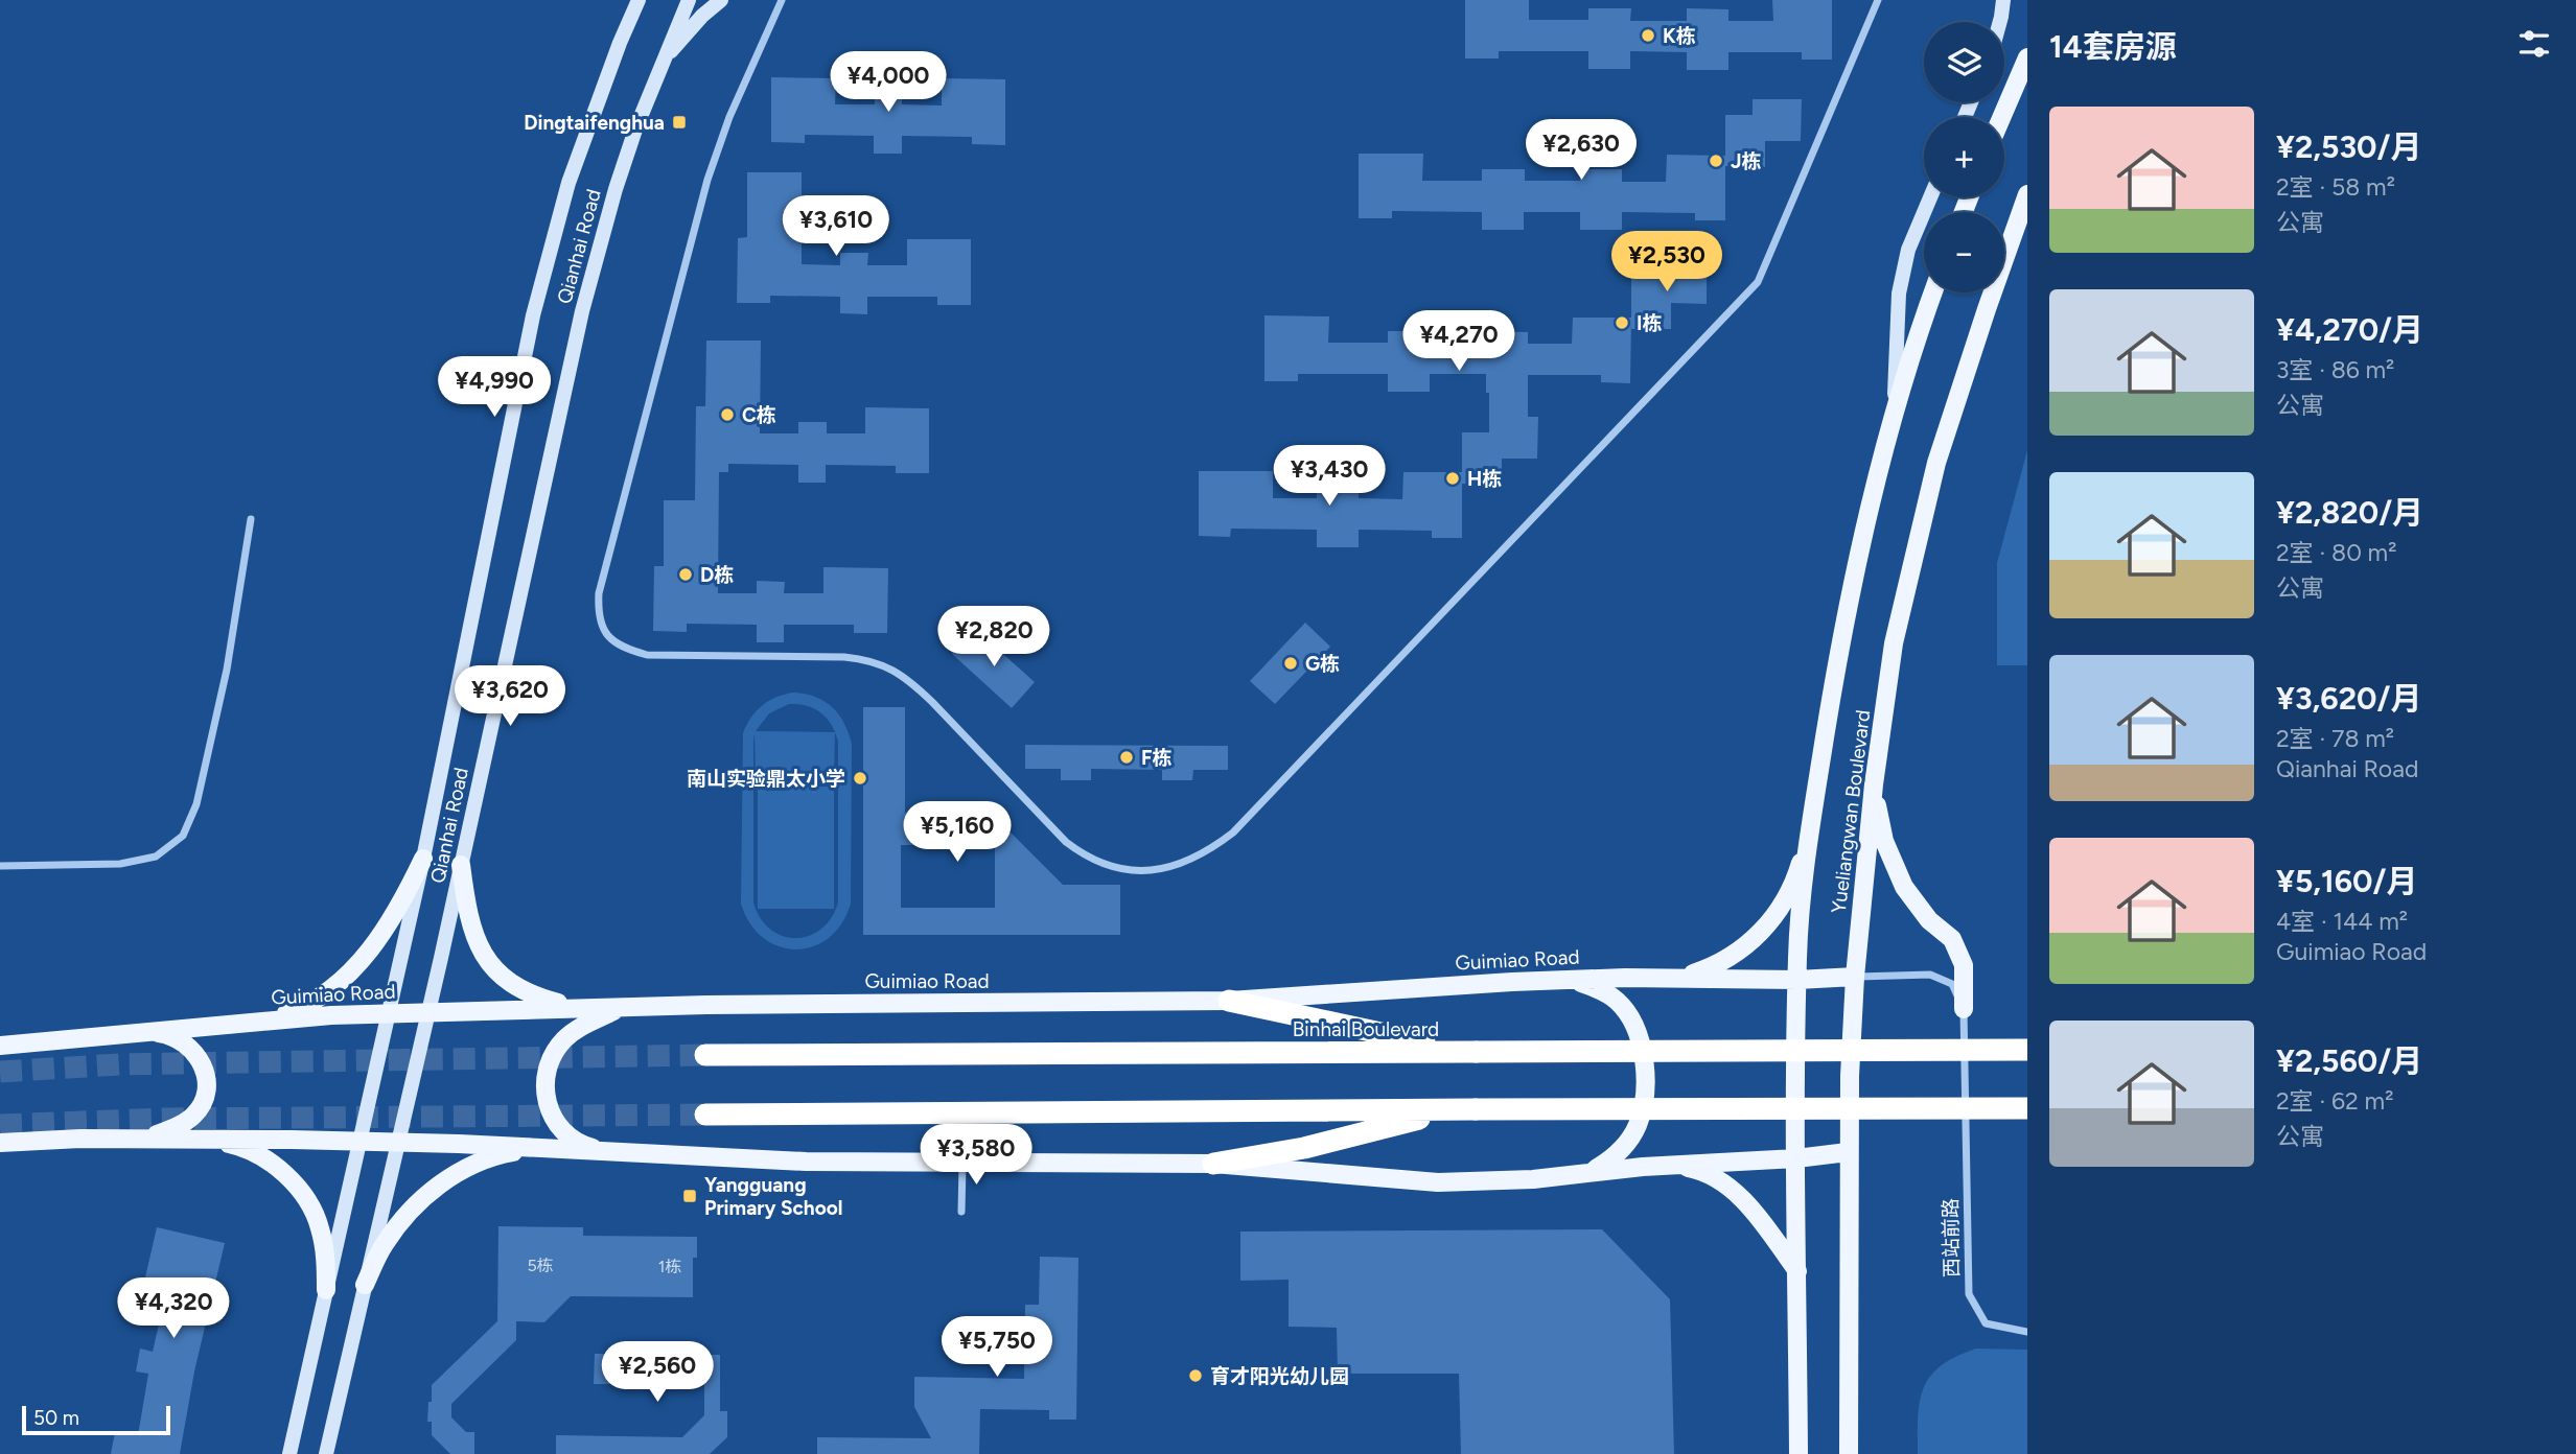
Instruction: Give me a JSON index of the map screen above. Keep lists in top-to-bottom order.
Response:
{
  "streets": {
    "highway": ["Binhai Boulevard"],
    "main road": ["Qianhai Road", "Yueliangwan Boulevard", "Guimiao Road"],
    "street": ["西站前路"]
  },
  "crossings": [
    ["Qianhai Road", "Guimiao Road"],
    ["Yueliangwan Boulevard", "Guimiao Road"]
  ],
  "places": {
    "other": [
      "K栋",
      "J栋",
      "I栋",
      "C栋",
      "H栋",
      "D栋",
      "G栋",
      "F栋",
      "南山实验鼎太小学",
      "育才阳光幼儿园"
    ],
    "transit": ["Dingtaifenghua", "Yangguang Primary School"]
  },
  "house_numbers": ["5栋", "1栋"],
  "scale_bar": "50 m",
  "page": {
    "heading": "14套房源",
    "map_buttons": ["+", "−"],
    "price": [
      "¥4,000",
      "¥2,630",
      "¥3,610",
      "¥2,530",
      "¥4,270",
      "¥4,990",
      "¥3,430",
      "¥2,820",
      "¥3,620",
      "¥5,160",
      "¥3,580",
      "¥4,320",
      "¥5,750",
      "¥2,560"
    ],
    "list": [
      {
        "name": "¥2,530/月",
        "note": "2室 · 58 m² · 公寓"
      },
      {
        "name": "¥4,270/月",
        "note": "3室 · 86 m² · 公寓"
      },
      {
        "name": "¥2,820/月",
        "note": "2室 · 80 m² · 公寓"
      },
      {
        "name": "¥3,620/月",
        "note": "2室 · 78 m² · Qianhai Road"
      },
      {
        "name": "¥5,160/月",
        "note": "4室 · 144 m² · Guimiao Road"
      },
      {
        "name": "¥2,560/月",
        "note": "2室 · 62 m² · 公寓"
      }
    ],
    "scale": "50 m"
  }
}
